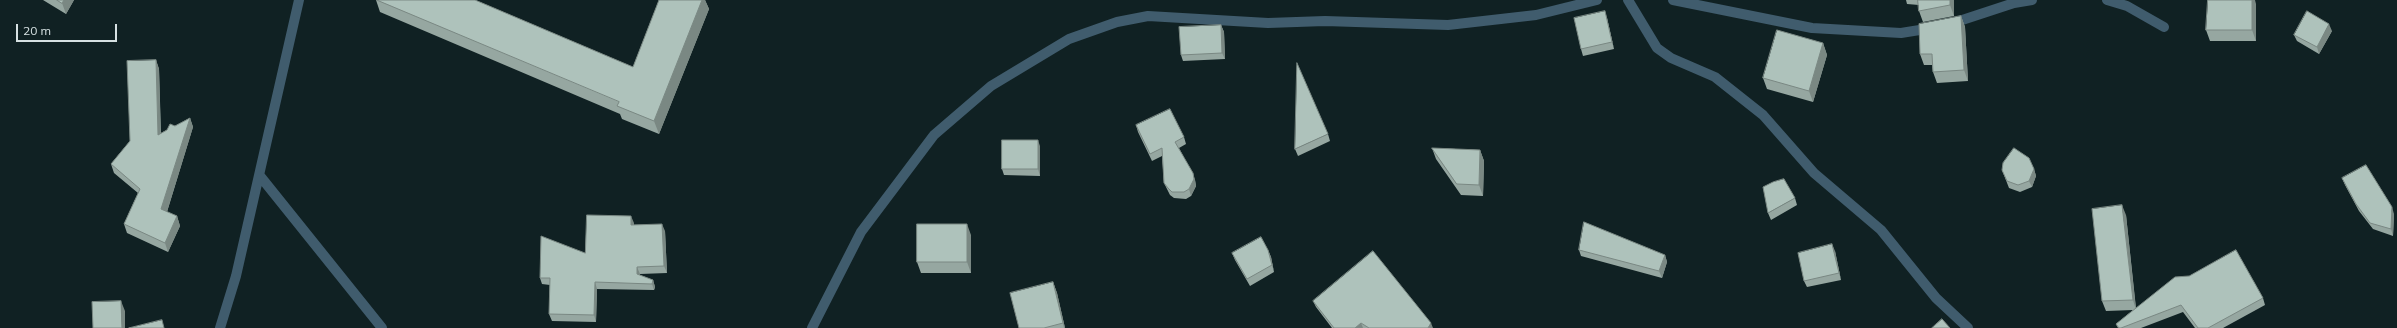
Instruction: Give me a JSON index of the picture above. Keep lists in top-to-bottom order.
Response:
{
  "scale_bar": "20 m"
}
